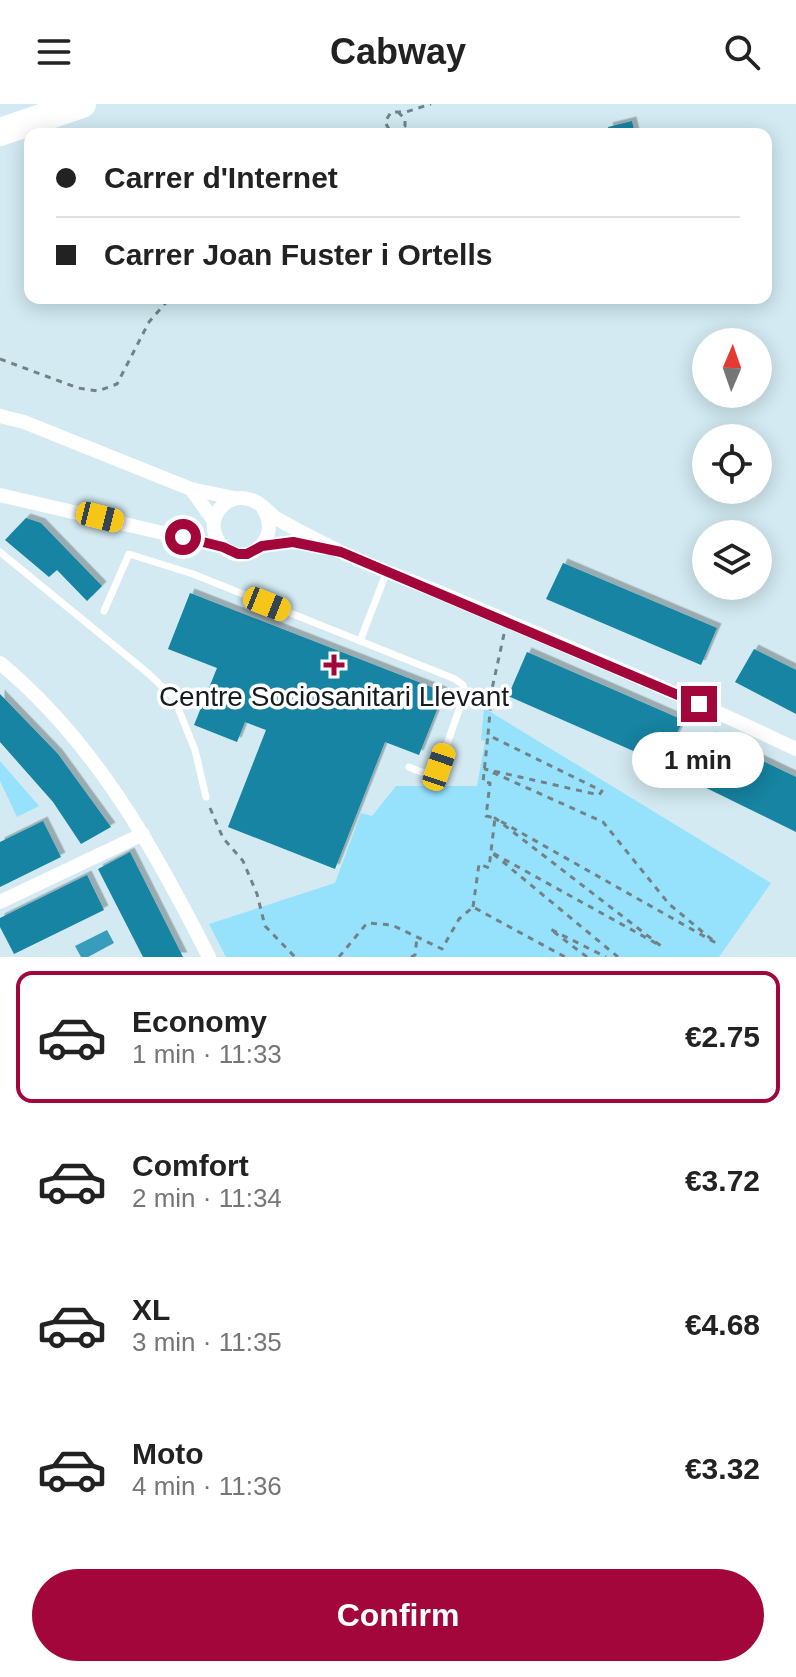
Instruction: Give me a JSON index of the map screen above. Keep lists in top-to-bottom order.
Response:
{
  "places": {
    "health": ["Centre Sociosanitari Llevant"]
  },
  "north": "top",
  "page": {
    "header": "Cabway",
    "banner": ["Carrer d'Internet", "Carrer Joan Fuster i Ortells"],
    "bubble": "1 min",
    "list": [
      {
        "name": "Economy",
        "note": "1 min · 11:33",
        "value": "€2.75"
      },
      {
        "name": "Comfort",
        "note": "2 min · 11:34",
        "value": "€3.72"
      },
      {
        "name": "XL",
        "note": "3 min · 11:35",
        "value": "€4.68"
      },
      {
        "name": "Moto",
        "note": "4 min · 11:36",
        "value": "€3.32"
      }
    ],
    "buttons": "Confirm"
  }
}
